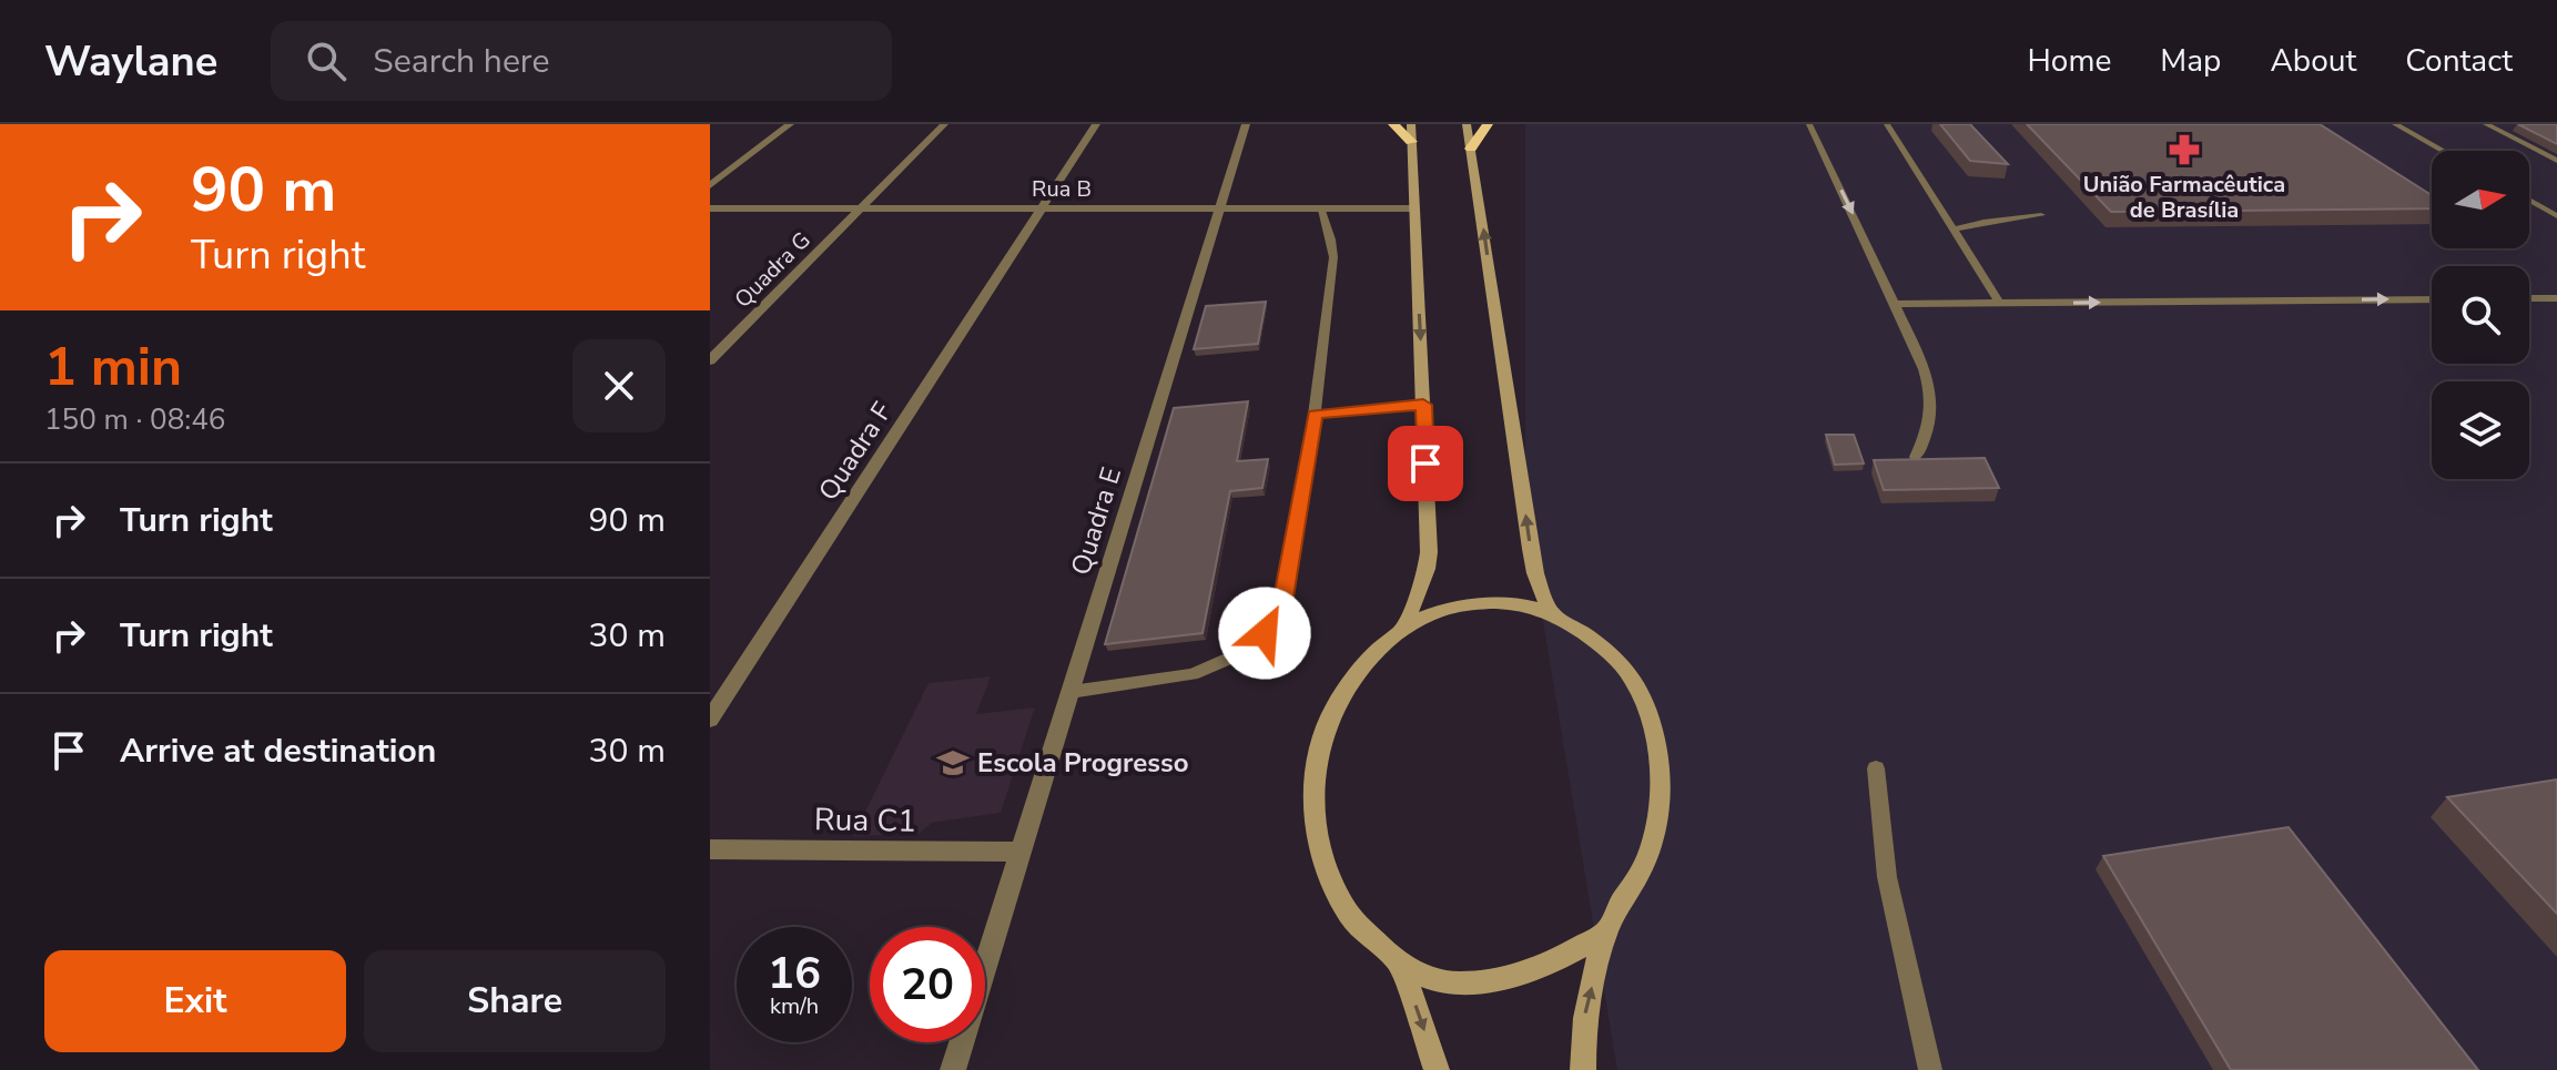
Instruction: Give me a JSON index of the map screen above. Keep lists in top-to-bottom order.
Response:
{
  "streets": {
    "street": [
      "Rua B",
      "Quadra G",
      "Quadra F",
      "Quadra E",
      "Rua C1"
    ]
  },
  "crossings": [
    ["Rua B", "Quadra G"],
    ["Rua B", "Quadra F"],
    ["Rua B", "Quadra E"],
    ["Quadra E", "Rua C1"]
  ],
  "places": {
    "pharmacy": ["União Farmacêutica de Brasília"],
    "school or university": ["Escola Progresso"]
  },
  "north": "right",
  "page": {
    "header": "Waylane",
    "search": "Search here",
    "nav": [
      "Home",
      "Map",
      "About",
      "Contact"
    ],
    "turn": ["90 m", "Turn right"],
    "heading": ["1 min", "150 m · 08:46"],
    "list": [
      {
        "name": "Turn right",
        "value": "90 m"
      },
      {
        "name": "Turn right",
        "value": "30 m"
      },
      {
        "name": "Arrive at destination",
        "value": "30 m"
      }
    ],
    "speed": "16 km/h",
    "limit": "20",
    "buttons": ["Exit", "Share"]
  }
}
